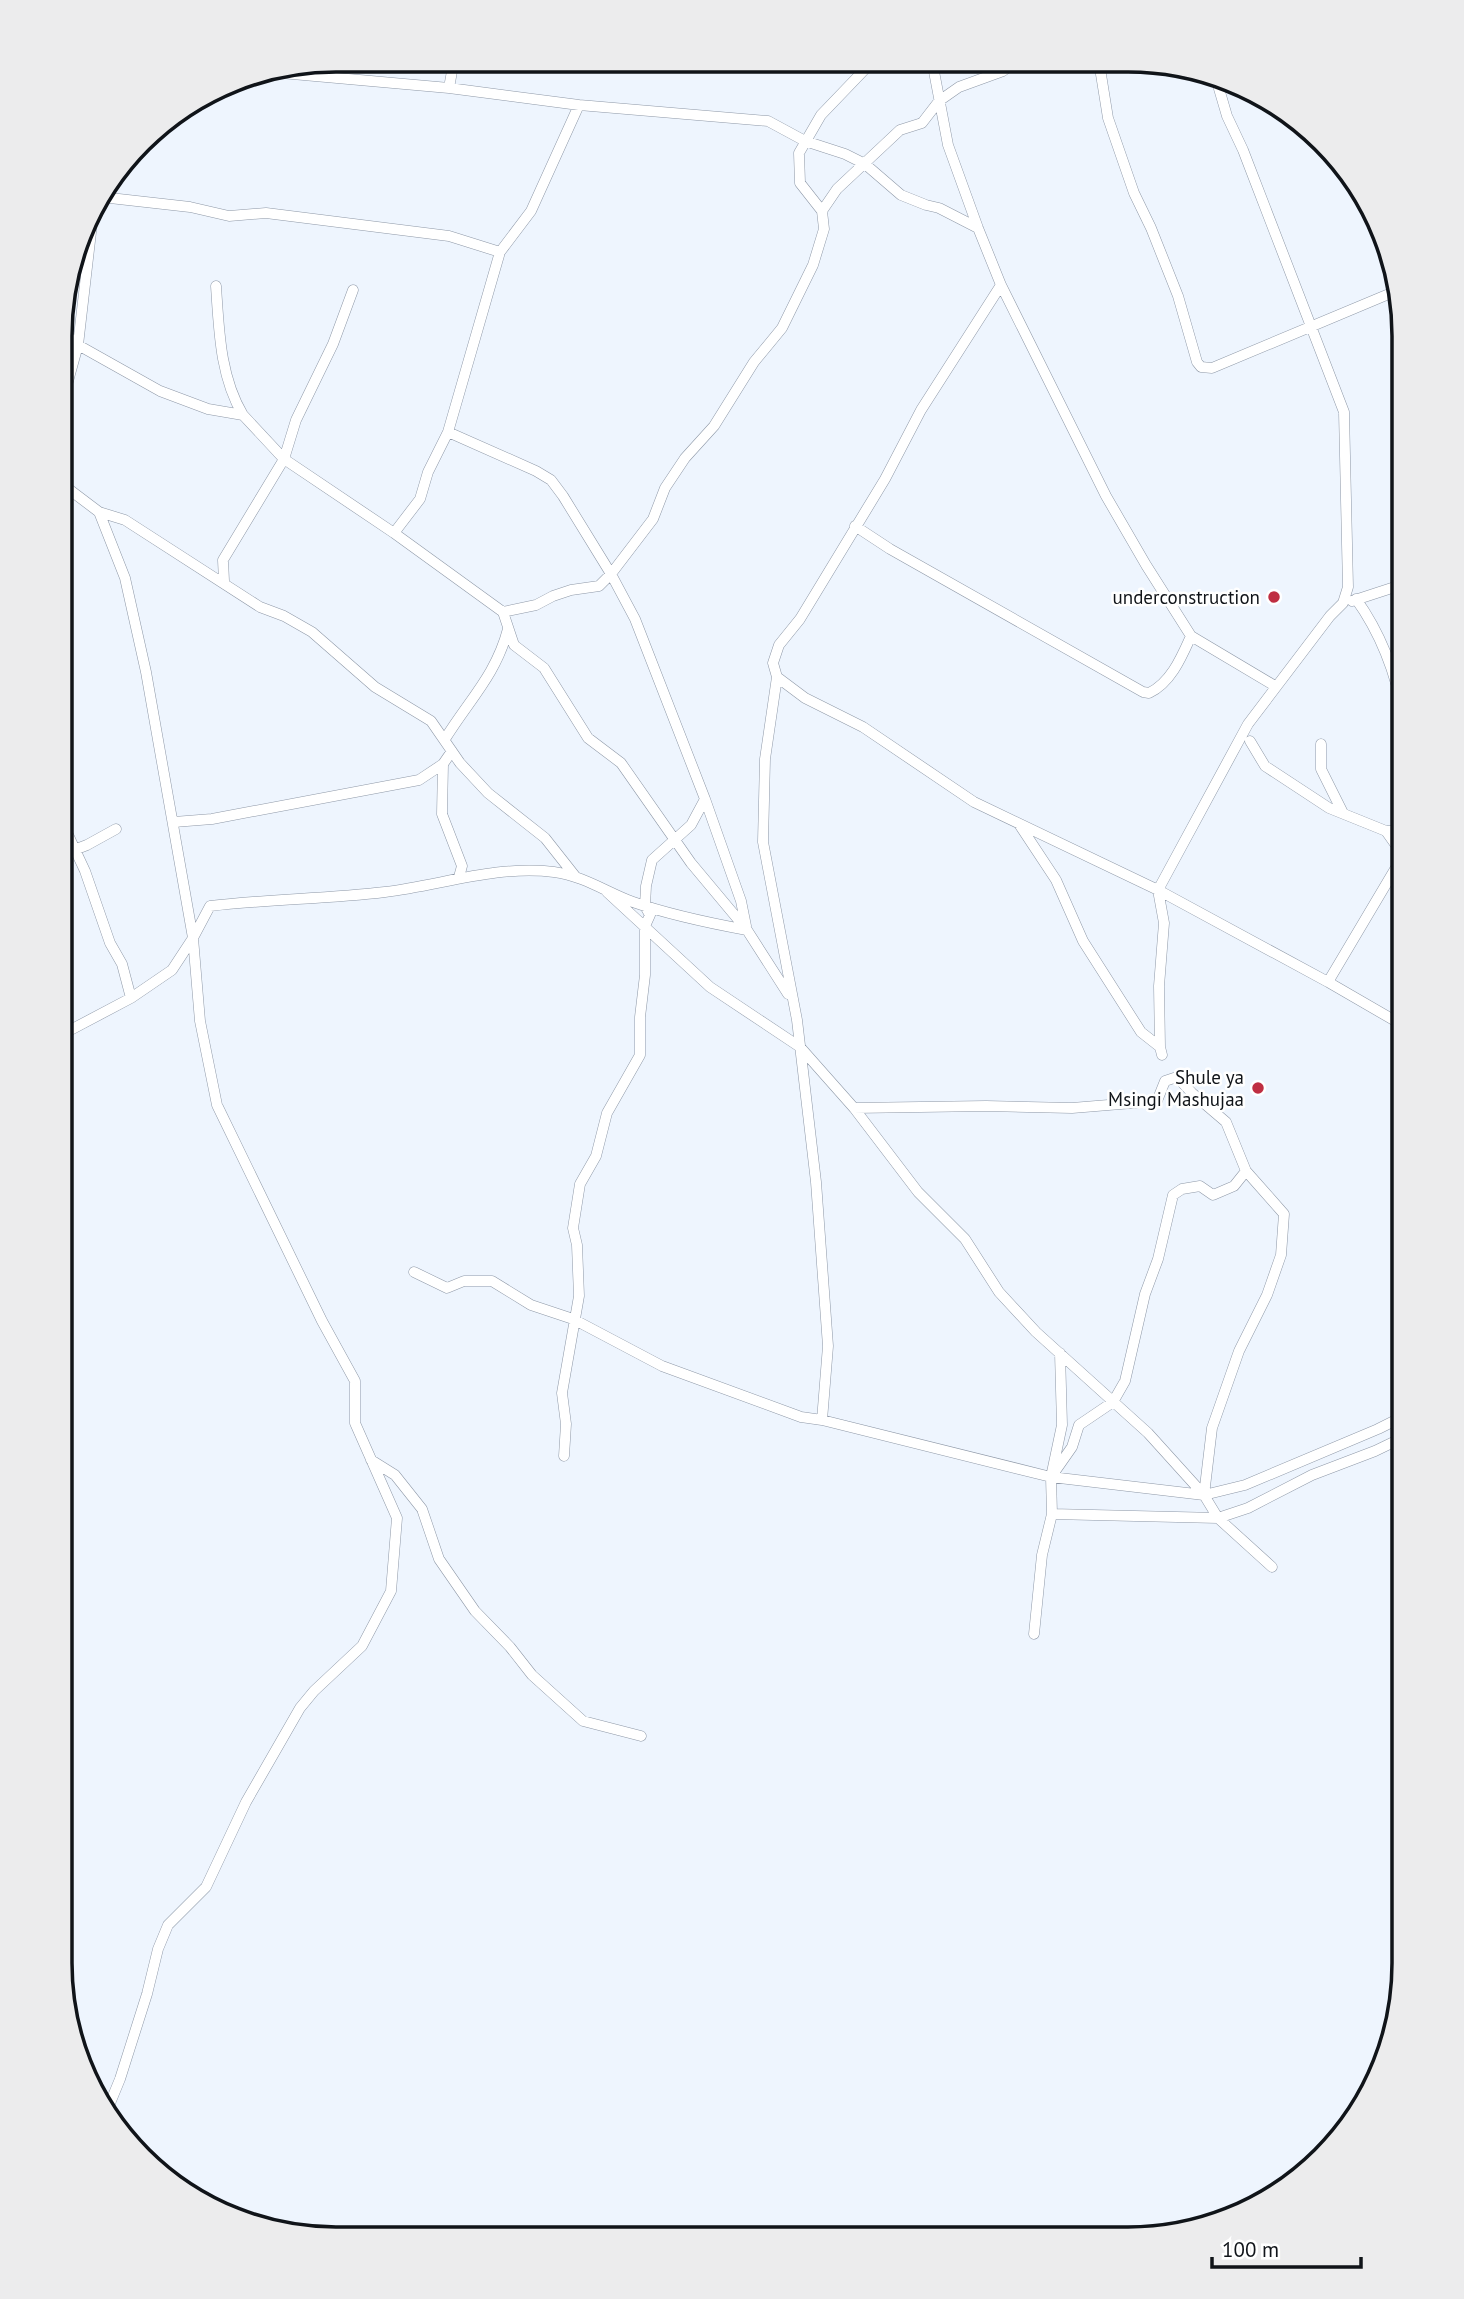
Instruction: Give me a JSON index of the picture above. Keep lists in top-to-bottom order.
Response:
{
  "places": ["underconstruction", "Shule ya Msingi Mashujaa"],
  "scale_bar": "100 m"
}
